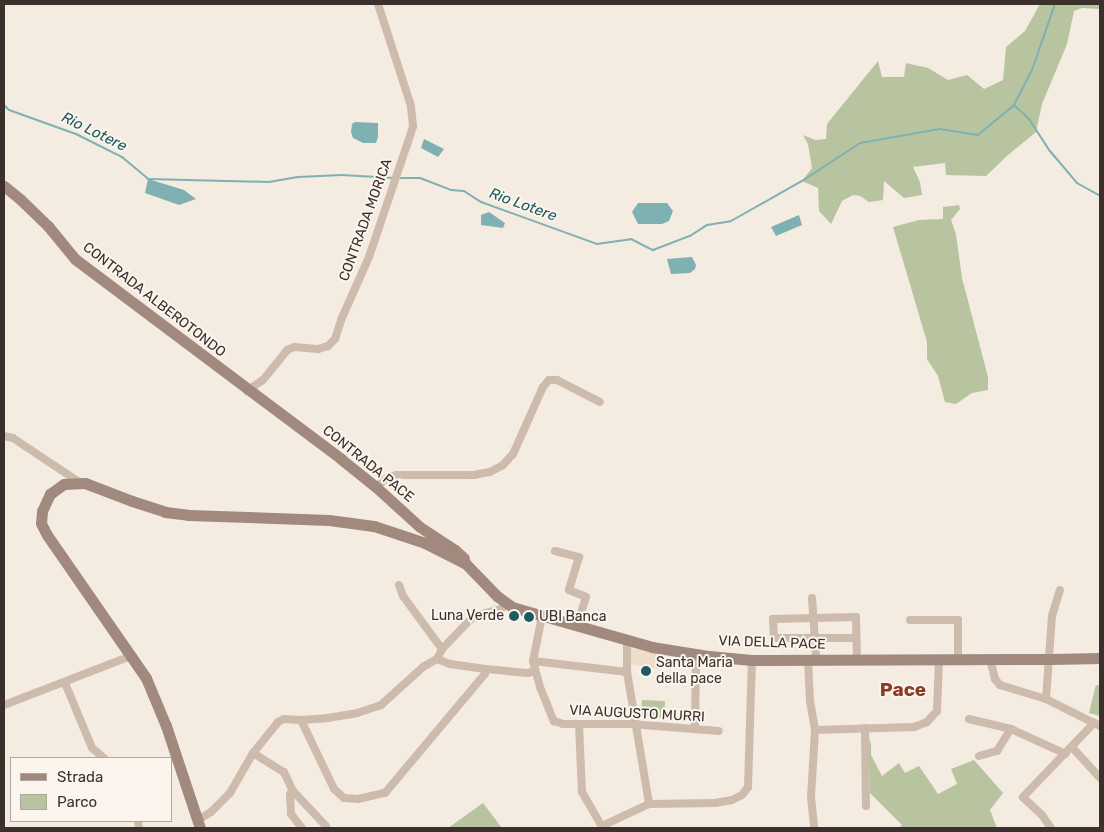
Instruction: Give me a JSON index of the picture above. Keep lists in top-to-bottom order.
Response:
{
  "streets": {
    "main road": ["CONTRADA ALBEROTONDO", "CONTRADA PACE", "VIA DELLA PACE"],
    "street": ["CONTRADA MORICA", "VIA AUGUSTO MURRI"]
  },
  "crossings": [
    ["CONTRADA MORICA", "CONTRADA ALBEROTONDO"],
    ["CONTRADA MORICA", "CONTRADA PACE"],
    ["CONTRADA ALBEROTONDO", "CONTRADA PACE"],
    ["CONTRADA PACE", "VIA DELLA PACE"]
  ],
  "districts": ["Pace"],
  "water": ["Rio Lotere"],
  "places": ["Luna Verde", "UBI Banca", "Santa Maria della pace"],
  "legend": ["Strada", "Parco"]
}
